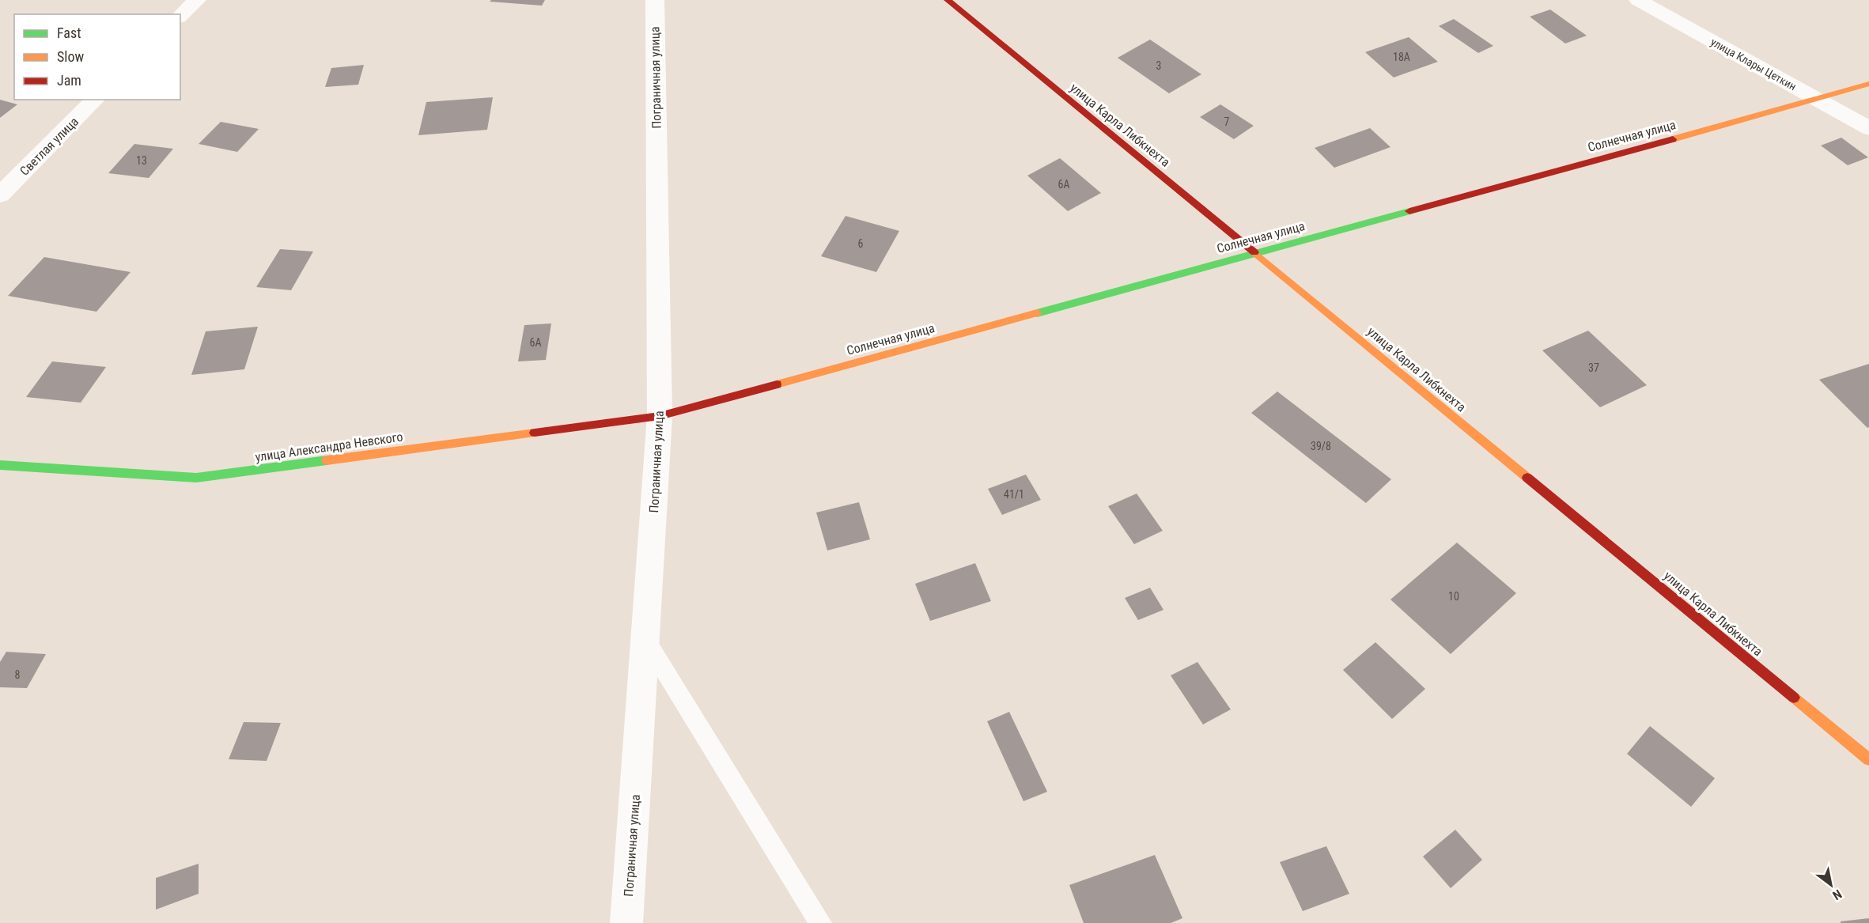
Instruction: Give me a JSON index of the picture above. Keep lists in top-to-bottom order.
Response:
{
  "streets": {
    "street": [
      "улица Клары Цеткин",
      "Пограничная улица",
      "улица Карла Либкнехта",
      "Солнечная улица",
      "Светлая улица",
      "улица Александра Невского"
    ]
  },
  "crossings": [
    ["улица Клары Цеткин", "Солнечная улица"],
    ["Пограничная улица", "Солнечная улица"],
    ["Пограничная улица", "улица Александра Невского"],
    ["улица Карла Либкнехта", "Солнечная улица"],
    ["Солнечная улица", "улица Александра Невского"]
  ],
  "house_numbers": [
    "18А",
    "3",
    "7",
    "13",
    "6А",
    "6",
    "6А",
    "37",
    "39/8",
    "41/1",
    "10",
    "8"
  ],
  "legend": ["Fast", "Slow", "Jam"],
  "north": "bottom right"
}
